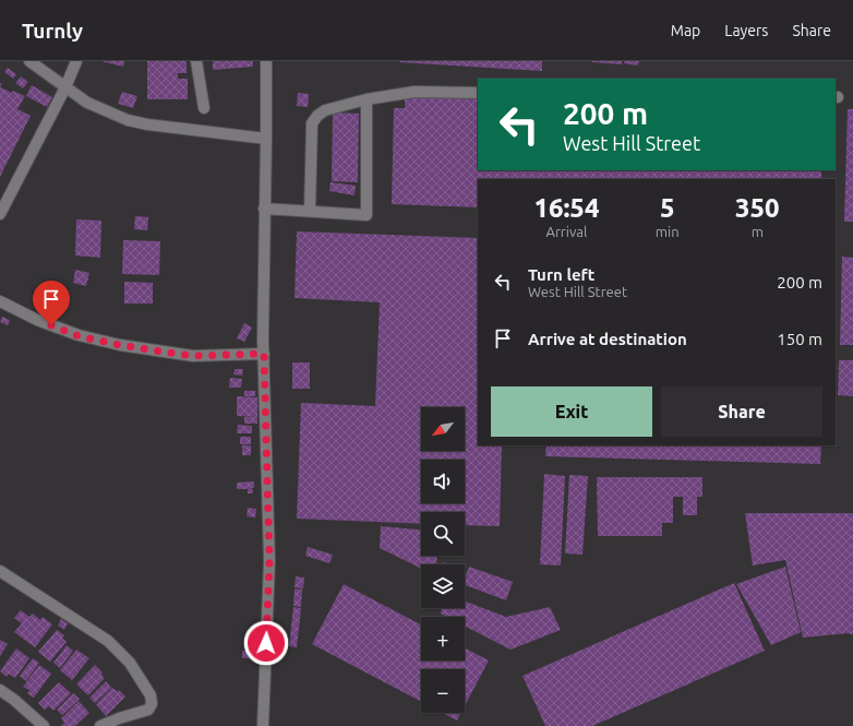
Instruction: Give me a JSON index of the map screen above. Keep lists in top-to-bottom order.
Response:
{
  "north": "bottom left",
  "page": {
    "header": "Turnly",
    "nav": ["Map", "Layers", "Share"],
    "turn": ["200 m", "West Hill Street"],
    "eta": [
      "16:54",
      "Arrival",
      "5",
      "min",
      "350",
      "m"
    ],
    "list": [
      {
        "name": "Turn left",
        "note": "West Hill Street",
        "value": "200 m"
      },
      {
        "name": "Arrive at destination",
        "value": "150 m"
      }
    ],
    "buttons": ["Exit", "Share"],
    "map_buttons": ["+", "−"]
  }
}
